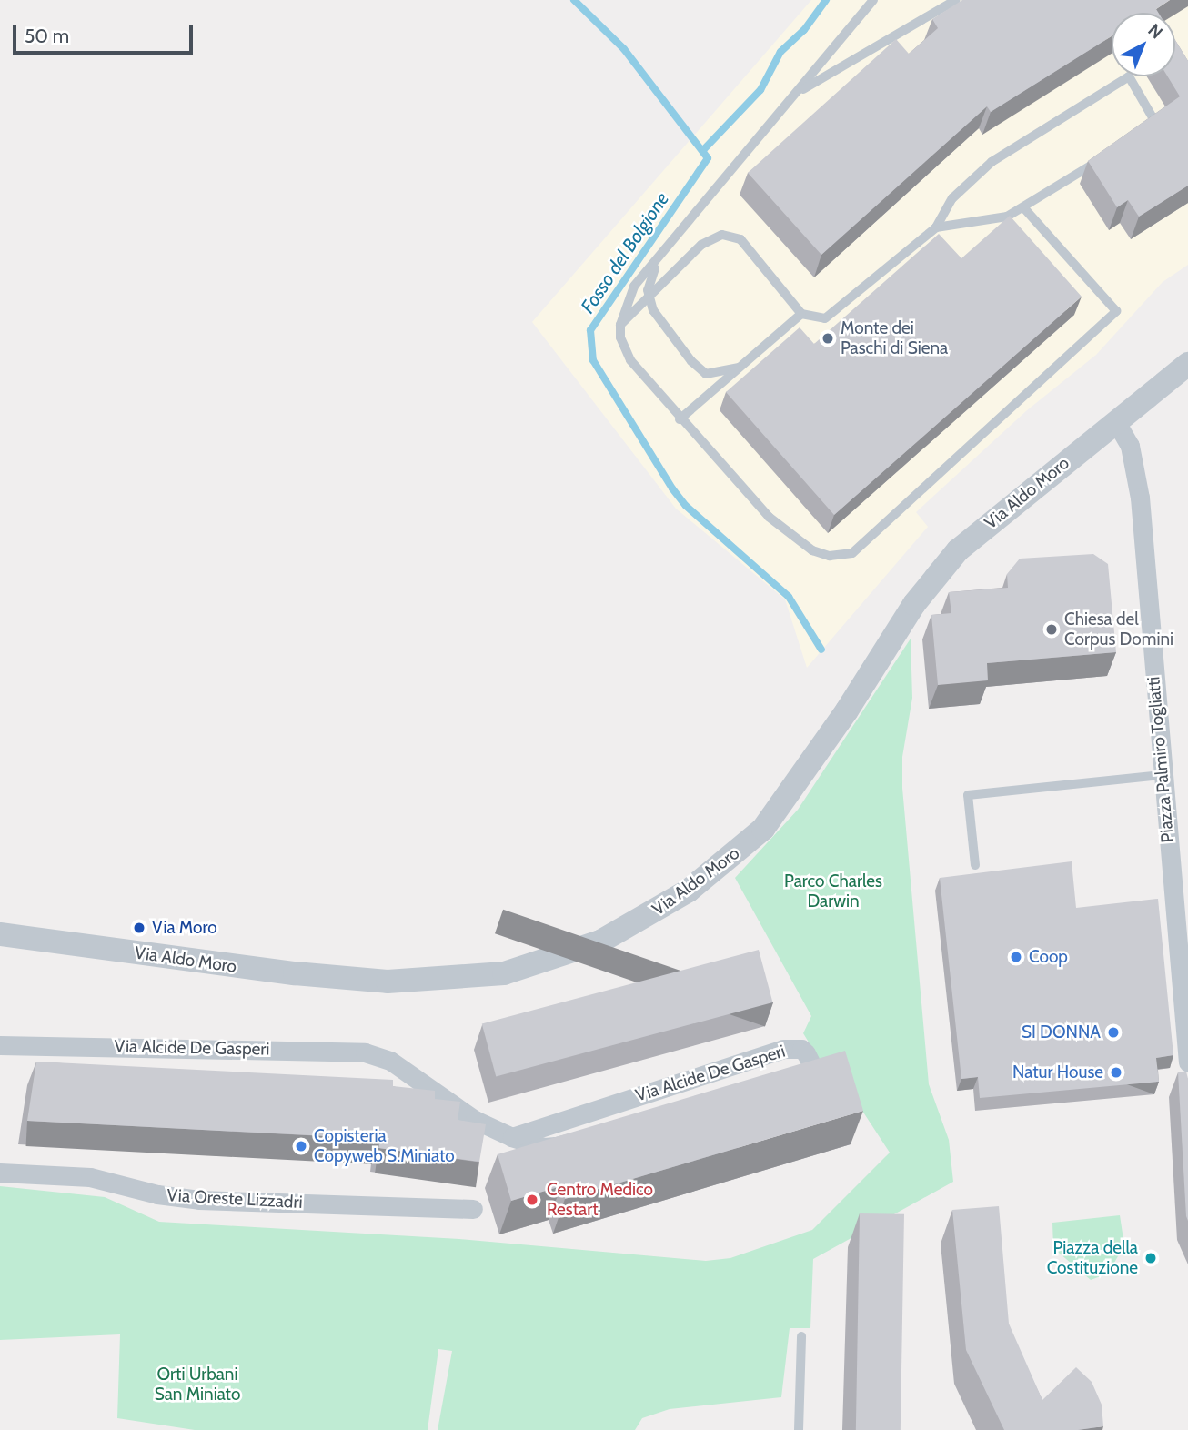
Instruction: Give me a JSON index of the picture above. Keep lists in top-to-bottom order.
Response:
{
  "streets": {
    "street": [
      "Via Aldo Moro",
      "Piazza Palmiro Togliatti",
      "Via Alcide De Gasperi",
      "Via Oreste Lizzadri"
    ]
  },
  "crossings": [
    ["Via Aldo Moro", "Piazza Palmiro Togliatti"]
  ],
  "water": ["Fosso del Bolgione"],
  "parks": ["Parco Charles Darwin", "Orti Urbani San Miniato"],
  "places": [
    "Monte dei Paschi di Siena",
    "Chiesa del Corpus Domini",
    "Via Moro",
    "Coop",
    "SI DONNA",
    "Natur House",
    "Copisteria Copyweb S.Miniato",
    "Centro Medico Restart",
    "Piazza della Costituzione"
  ],
  "scale_bar": "50 m",
  "north": "top right"
}
